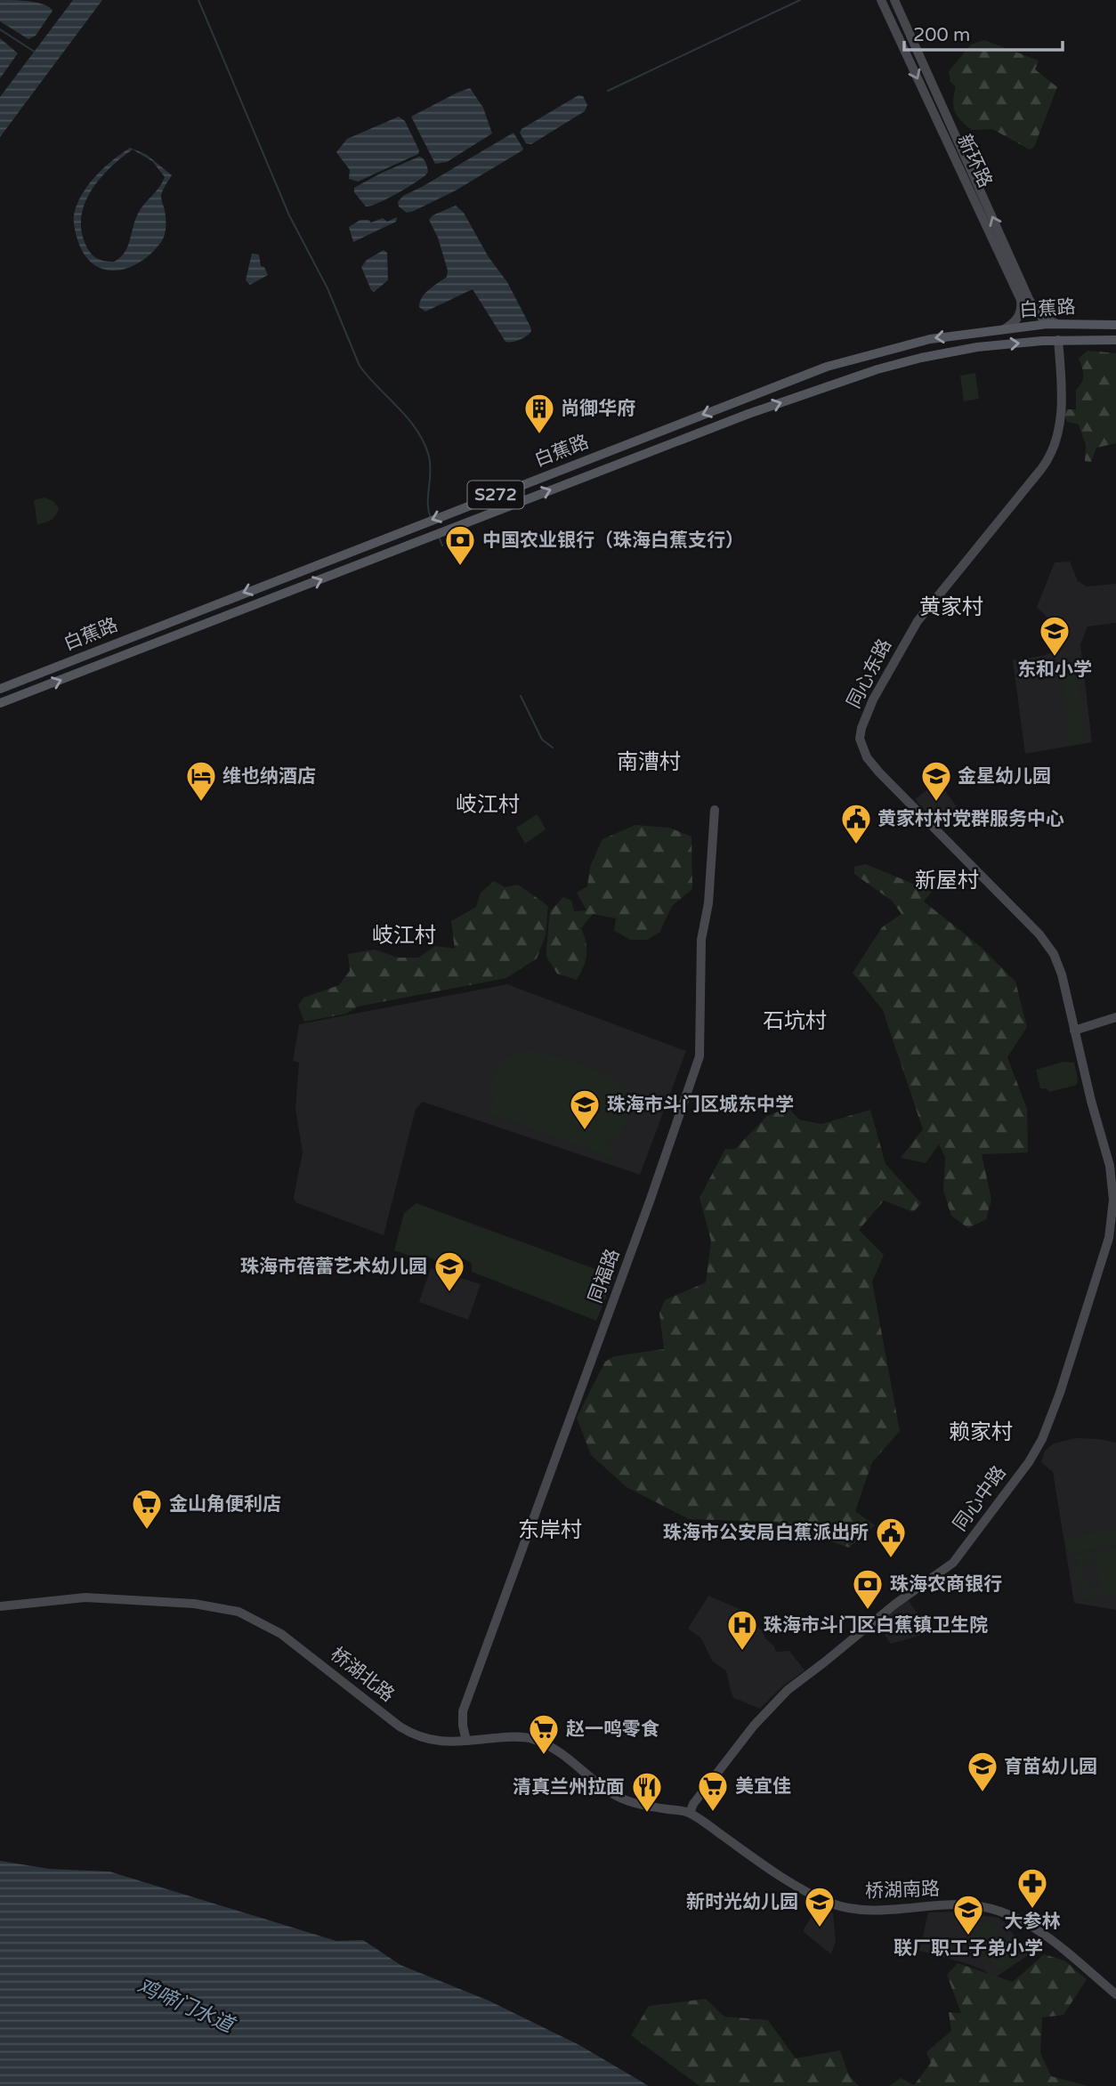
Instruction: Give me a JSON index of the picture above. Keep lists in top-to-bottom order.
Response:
{
  "streets": {
    "main road": ["白蕉路", "S272"],
    "street": [
      "新环路",
      "同心东路",
      "同福路",
      "同心中路",
      "桥湖北路",
      "桥湖南路"
    ]
  },
  "crossings": [
    ["新环路", "白蕉路"],
    ["白蕉路", "同心东路"],
    ["同心东路", "同心中路"],
    ["同福路", "桥湖北路"],
    ["同心中路", "桥湖北路"],
    ["同心中路", "桥湖南路"],
    ["桥湖北路", "桥湖南路"]
  ],
  "districts": [
    "黄家村",
    "南漕村",
    "岐江村",
    "新屋村",
    "岐江村",
    "石坑村",
    "赖家村",
    "东岸村"
  ],
  "water": ["鸡啼门水道"],
  "places": {
    "building": ["尚御华府"],
    "bank": ["中国农业银行（珠海白蕉支行）", "珠海农商银行"],
    "school or university": [
      "东和小学",
      "金星幼儿园",
      "珠海市斗门区城东中学",
      "珠海市蓓蕾艺术幼儿园",
      "育苗幼儿园",
      "新时光幼儿园",
      "联厂职工子弟小学"
    ],
    "hotel": ["维也纳酒店"],
    "public building": ["黄家村村党群服务中心", "珠海市公安局白蕉派出所"],
    "supermarket": ["金山角便利店", "赵一鸣零食", "美宜佳"],
    "hospital": ["珠海市斗门区白蕉镇卫生院"],
    "restaurant": ["清真兰州拉面"],
    "pharmacy": ["大参林"]
  },
  "scale_bar": "200 m"
}
